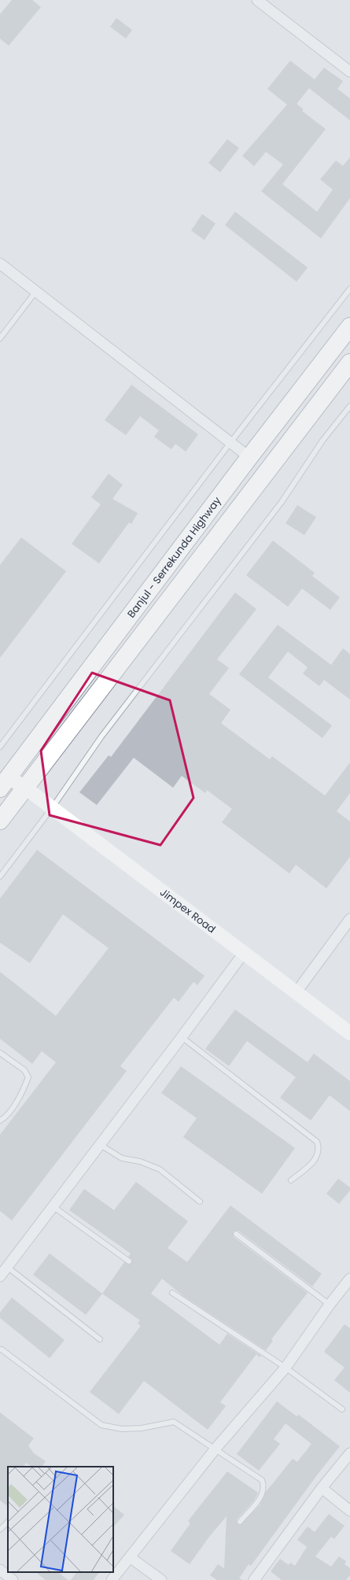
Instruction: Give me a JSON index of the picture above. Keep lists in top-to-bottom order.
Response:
{
  "streets": {
    "highway": ["Banjul - Serrekunda Highway"],
    "street": ["Jimpex Road"]
  },
  "crossings": [
    ["Banjul - Serrekunda Highway", "Jimpex Road"]
  ]
}
